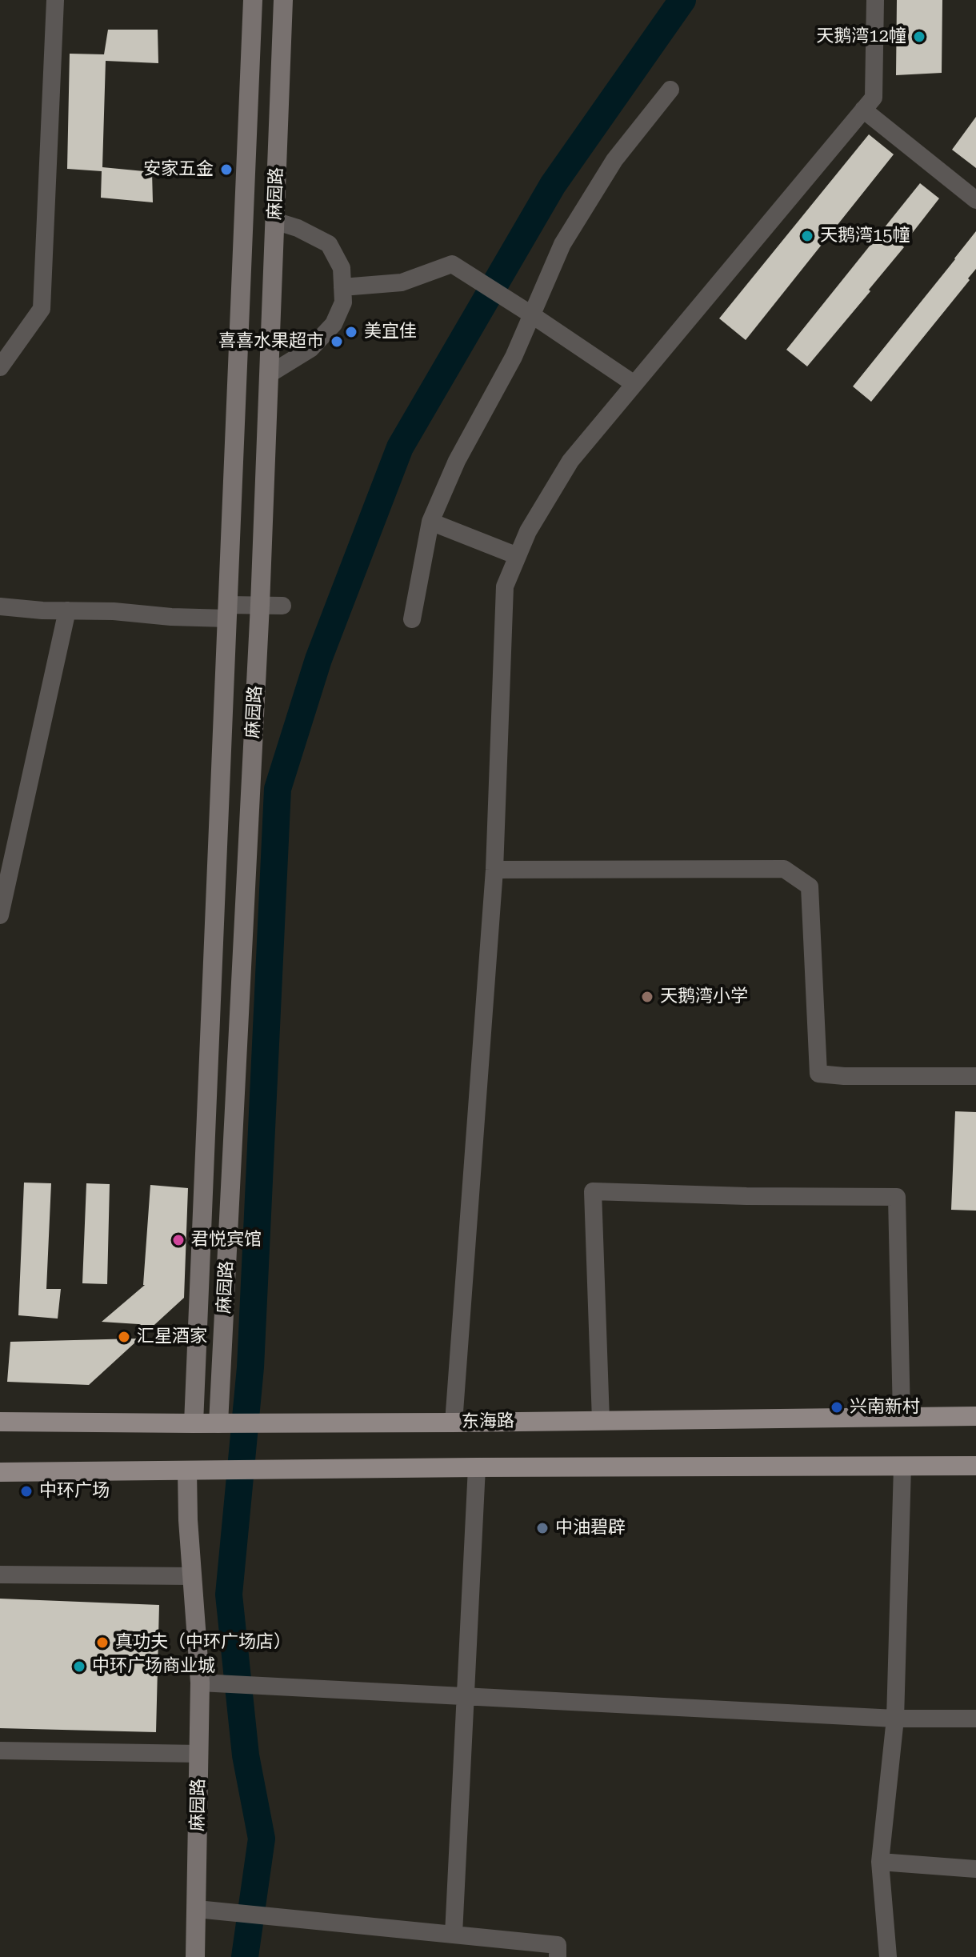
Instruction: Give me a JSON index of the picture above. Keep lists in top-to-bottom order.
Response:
{
  "streets": {
    "main road": ["东海路"],
    "street": ["麻园路"]
  },
  "crossings": [
    ["麻园路", "东海路"]
  ],
  "places": [
    "天鹅湾12幢",
    "安家五金",
    "天鹅湾15幢",
    "美宜佳",
    "喜喜水果超市",
    "天鹅湾小学",
    "君悦宾馆",
    "汇星酒家",
    "兴南新村",
    "中环广场",
    "中油碧辟",
    "真功夫（中环广场店）",
    "中环广场商业城"
  ]
}
